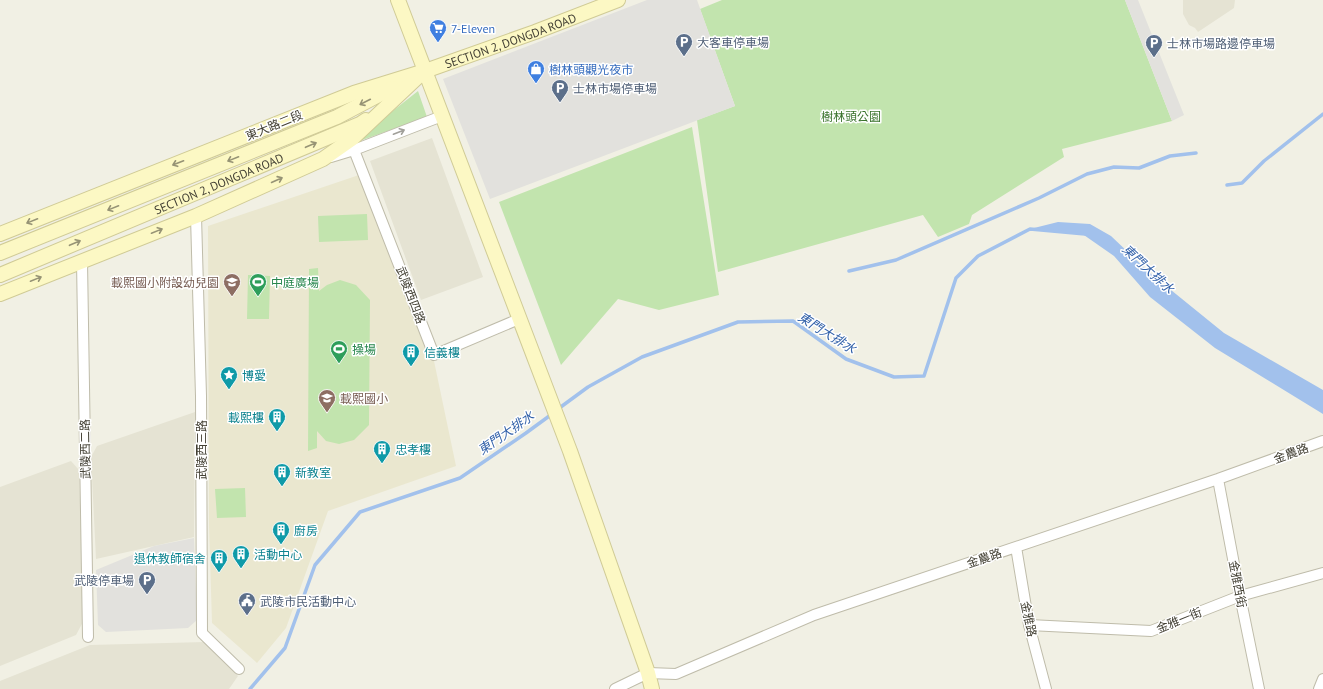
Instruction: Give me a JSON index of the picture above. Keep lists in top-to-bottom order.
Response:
{
  "streets": {
    "street": [
      "SECTION 2, DONGDA ROAD",
      "東大路二段",
      "武陵西四路",
      "武陵西二路",
      "武陵西三路",
      "金農路",
      "金雅西街",
      "金雅路",
      "金雅一街"
    ]
  },
  "crossings": [
    ["SECTION 2, DONGDA ROAD", "東大路二段"],
    ["金農路", "金雅西街"],
    ["金農路", "金雅路"],
    ["金雅西街", "金雅一街"],
    ["金雅路", "金雅一街"]
  ],
  "water": ["東門大排水"],
  "parks": ["樹林頭公園"],
  "places": {
    "supermarket": ["7-Eleven"],
    "parking": [
      "大客車停車場",
      "士林市場路邊停車場",
      "士林市場停車場",
      "武陵停車場"
    ],
    "shop": ["樹林頭觀光夜市"],
    "school or university": ["載熙國小附設幼兒園", "載熙國小"],
    "sports": ["中庭廣場", "操場"],
    "building": [
      "信義樓",
      "載熙樓",
      "忠孝樓",
      "新教室",
      "廚房",
      "活動中心",
      "退休教師宿舍"
    ],
    "place": ["博愛"],
    "public building": ["武陵市民活動中心"]
  }
}
